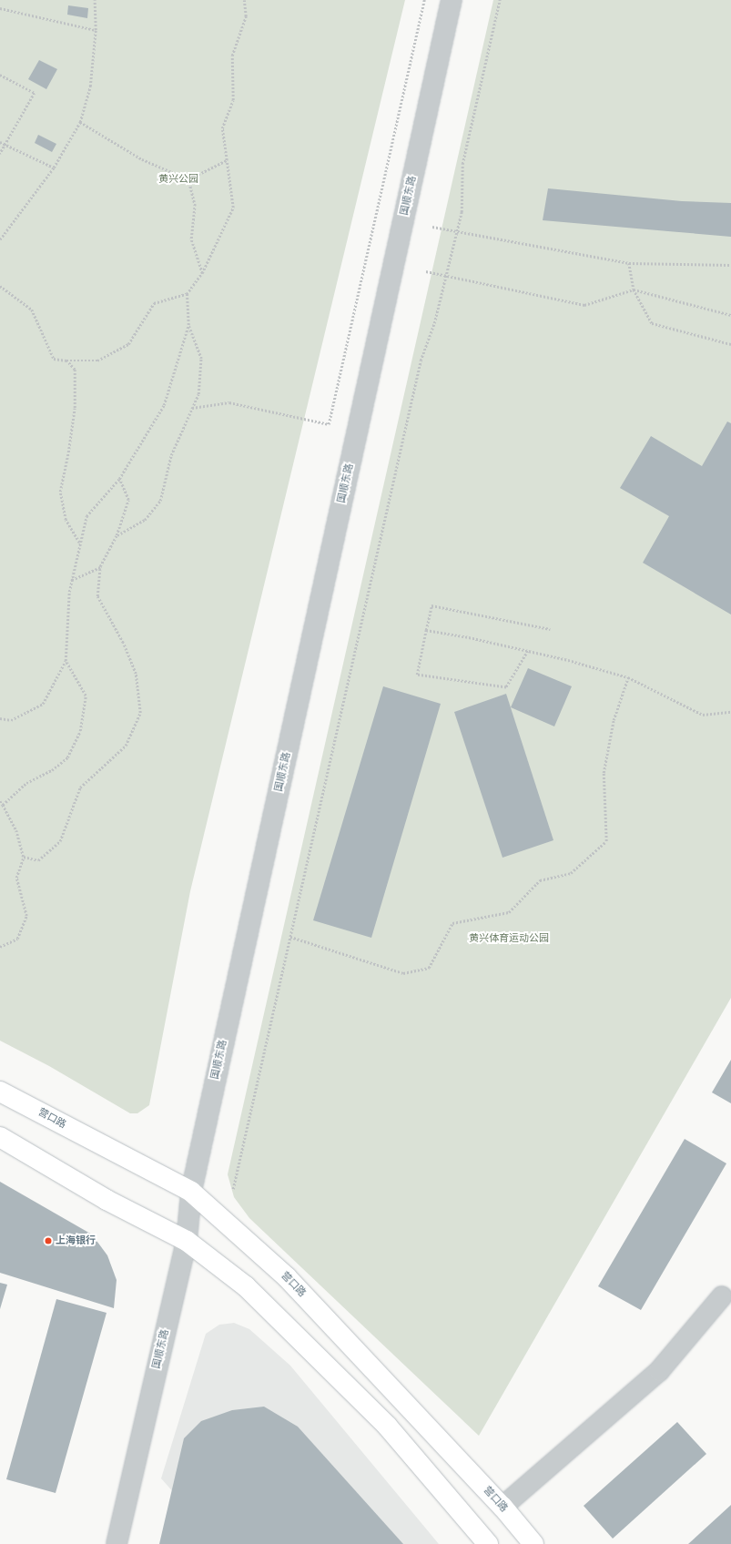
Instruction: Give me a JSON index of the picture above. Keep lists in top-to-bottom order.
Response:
{
  "streets": {
    "main road": ["营口路"],
    "street": ["国顺东路"]
  },
  "crossings": [
    ["国顺东路", "营口路"]
  ],
  "parks": ["黄兴公园", "黄兴体育运动公园"],
  "places": ["上海银行"]
}
